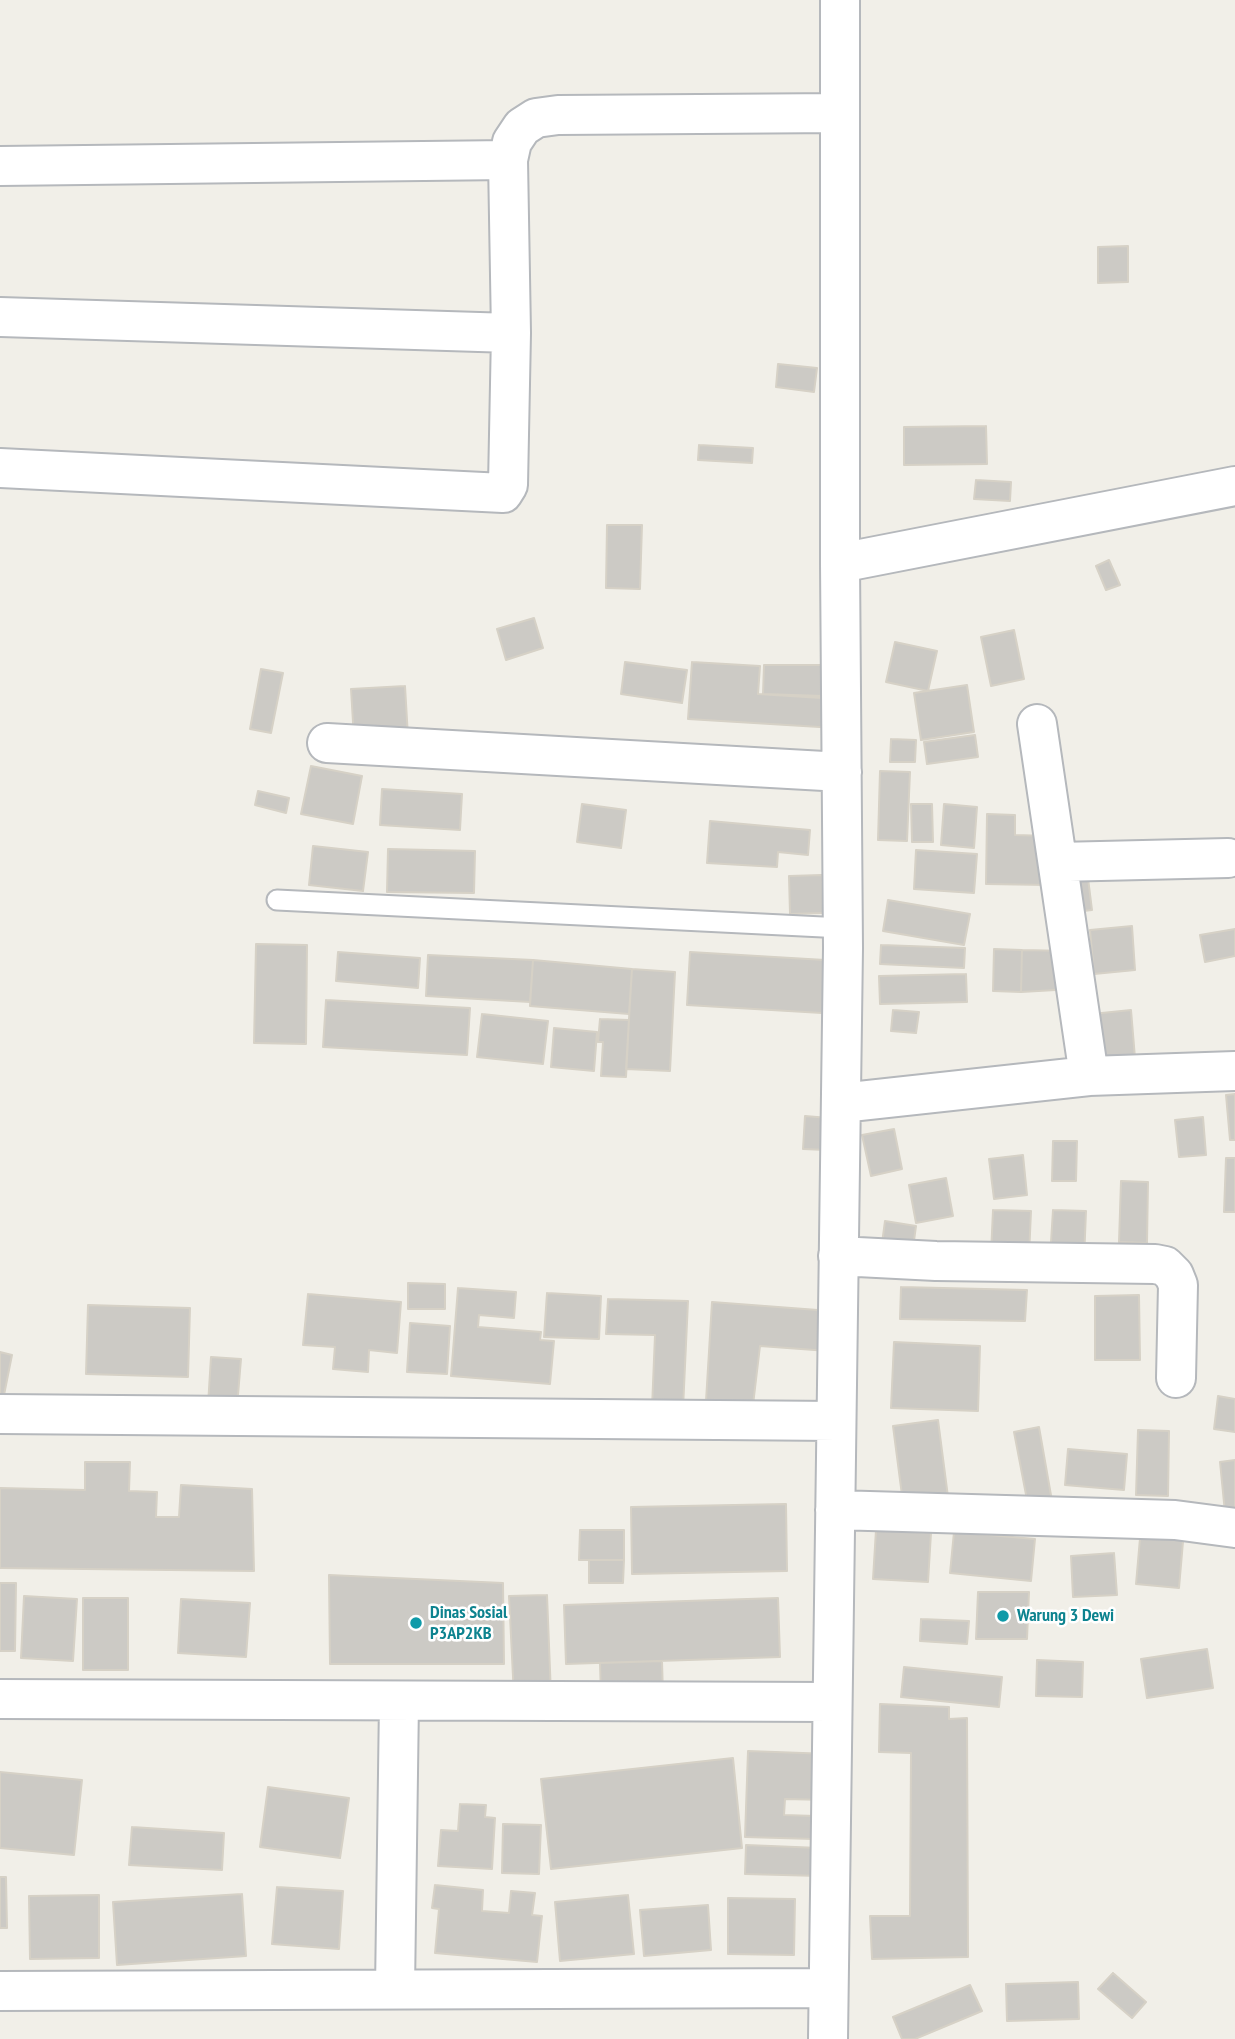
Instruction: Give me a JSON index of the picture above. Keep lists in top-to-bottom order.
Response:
{
  "places": ["Warung 3 Dewi", "Dinas Sosial P3AP2KB"]
}
